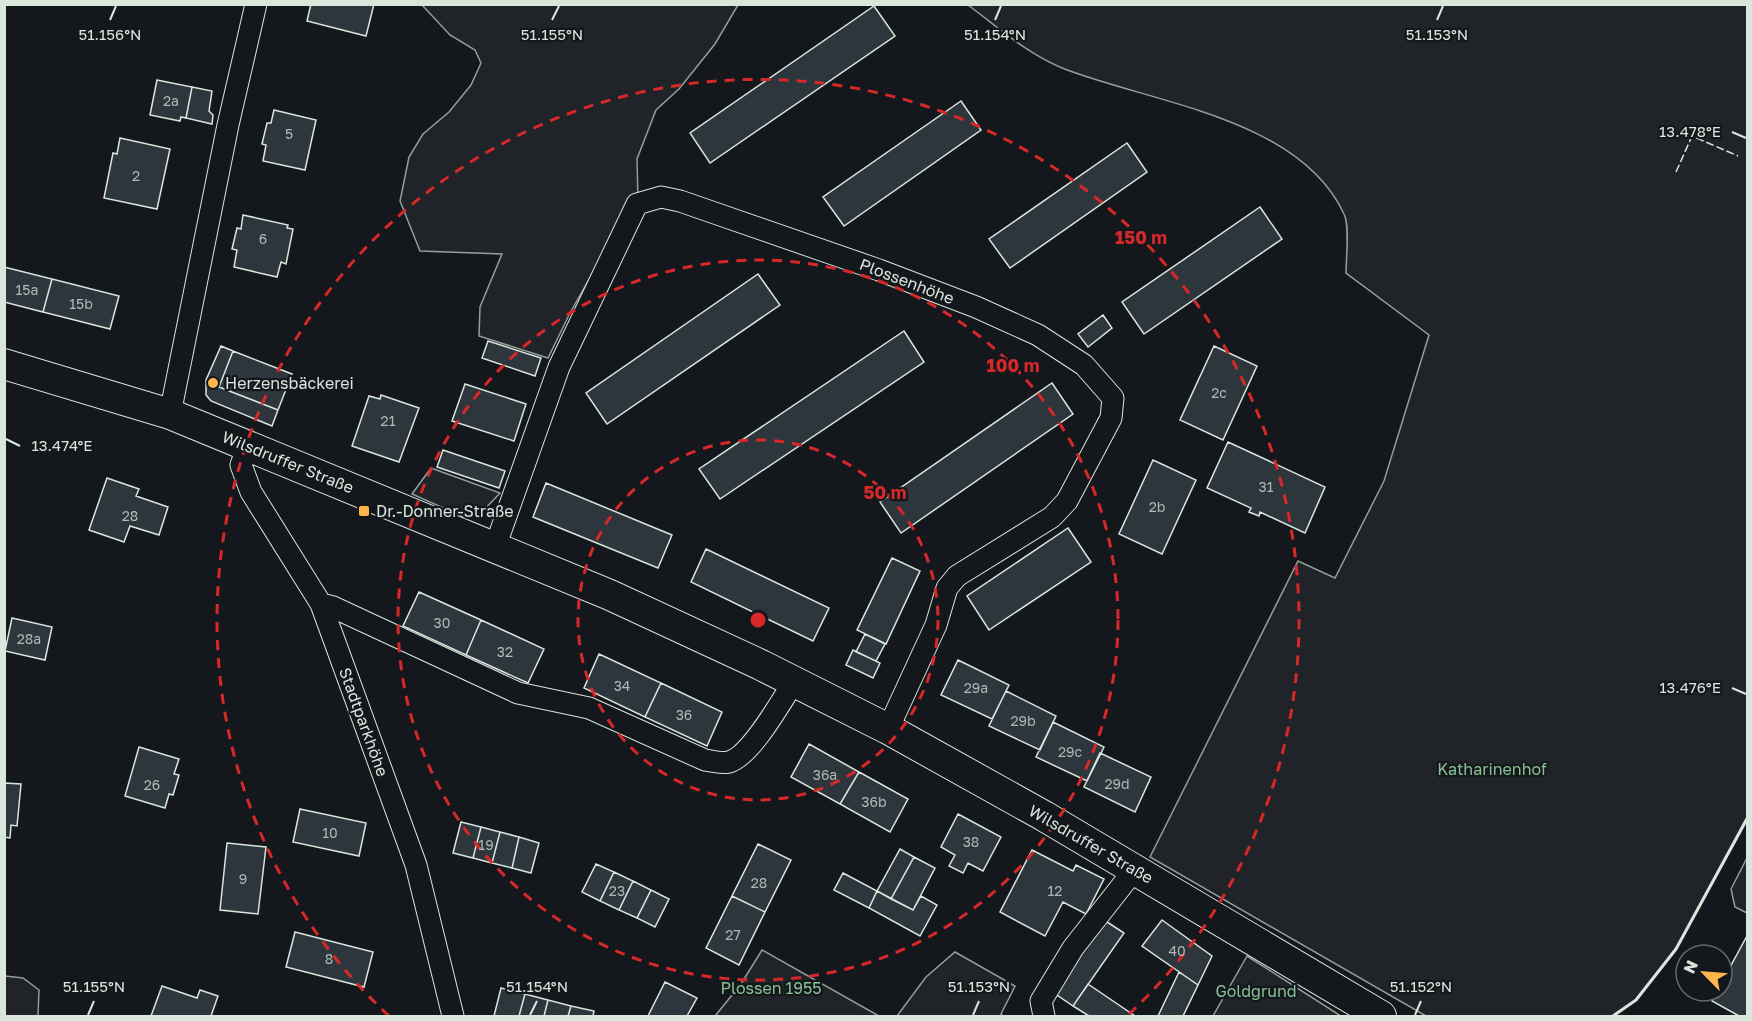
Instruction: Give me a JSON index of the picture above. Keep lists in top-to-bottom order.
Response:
{
  "streets": {
    "main road": ["Wilsdruffer Straße"],
    "street": ["Plossenhöhe", "Stadtparkhöhe"]
  },
  "crossings": [
    ["Plossenhöhe", "Wilsdruffer Straße"],
    ["Wilsdruffer Straße", "Stadtparkhöhe"]
  ],
  "parks": ["Katharinenhof", "Plossen 1955", "Goldgrund"],
  "places": {
    "other": ["Herzensbäckerei"],
    "transit": ["Dr.-Donner-Straße"]
  },
  "house_numbers": [
    "2a",
    "5",
    "2",
    "6",
    "15a",
    "15b",
    "2c",
    "21",
    "31",
    "2b",
    "28",
    "30",
    "28a",
    "32",
    "34",
    "29a",
    "36",
    "29b",
    "29c",
    "36a",
    "29d",
    "26",
    "36b",
    "10",
    "38",
    "19",
    "9",
    "28",
    "23",
    "12",
    "27",
    "40",
    "8"
  ],
  "north": "top left",
  "coordinates": [
    "51.156°N",
    "51.155°N",
    "51.154°N",
    "51.153°N",
    "13.478°E",
    "13.474°E",
    "13.476°E",
    "51.152°N"
  ],
  "rings": ["150 m", "100 m", "50 m"]
}
